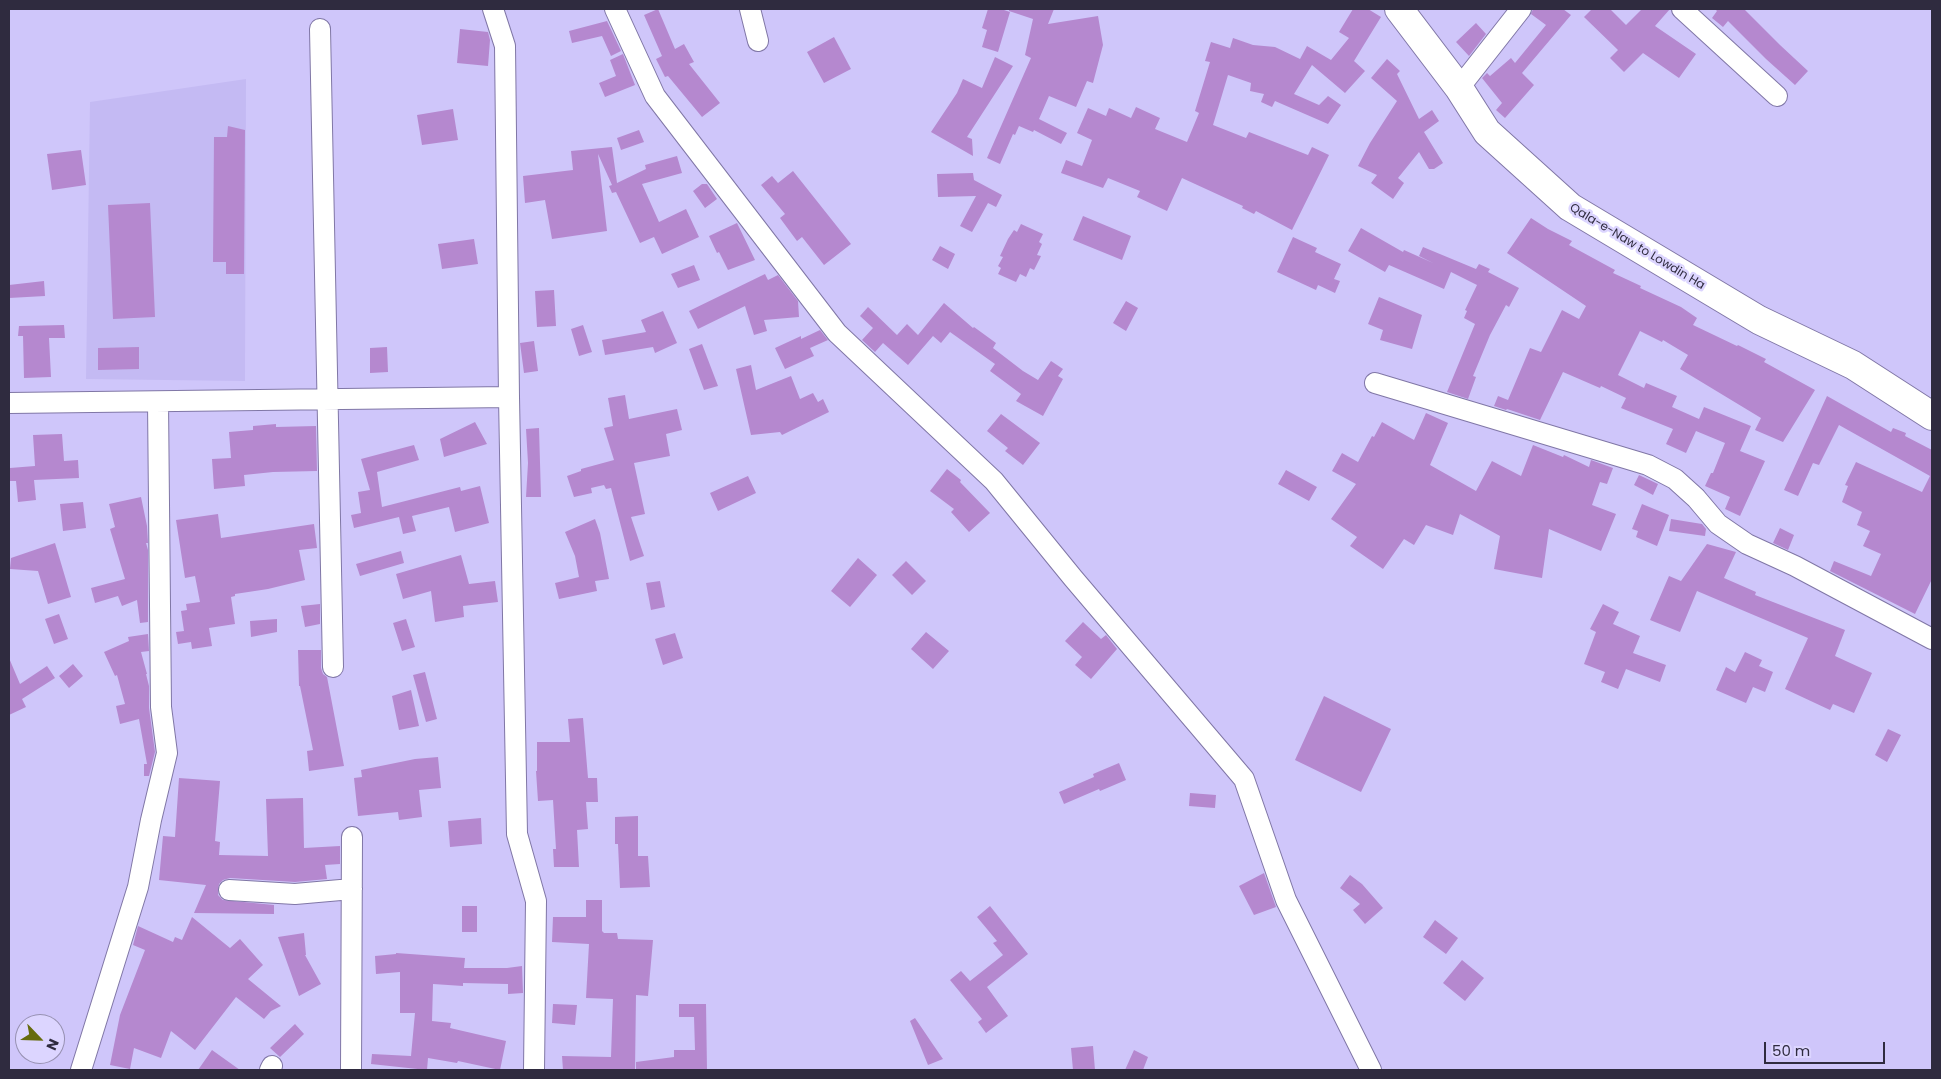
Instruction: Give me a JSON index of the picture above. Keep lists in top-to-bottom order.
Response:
{
  "streets": {
    "main road": ["Qala-e-Naw to Lowdin Ha"]
  },
  "scale_bar": "50 m",
  "north": "bottom right"
}
